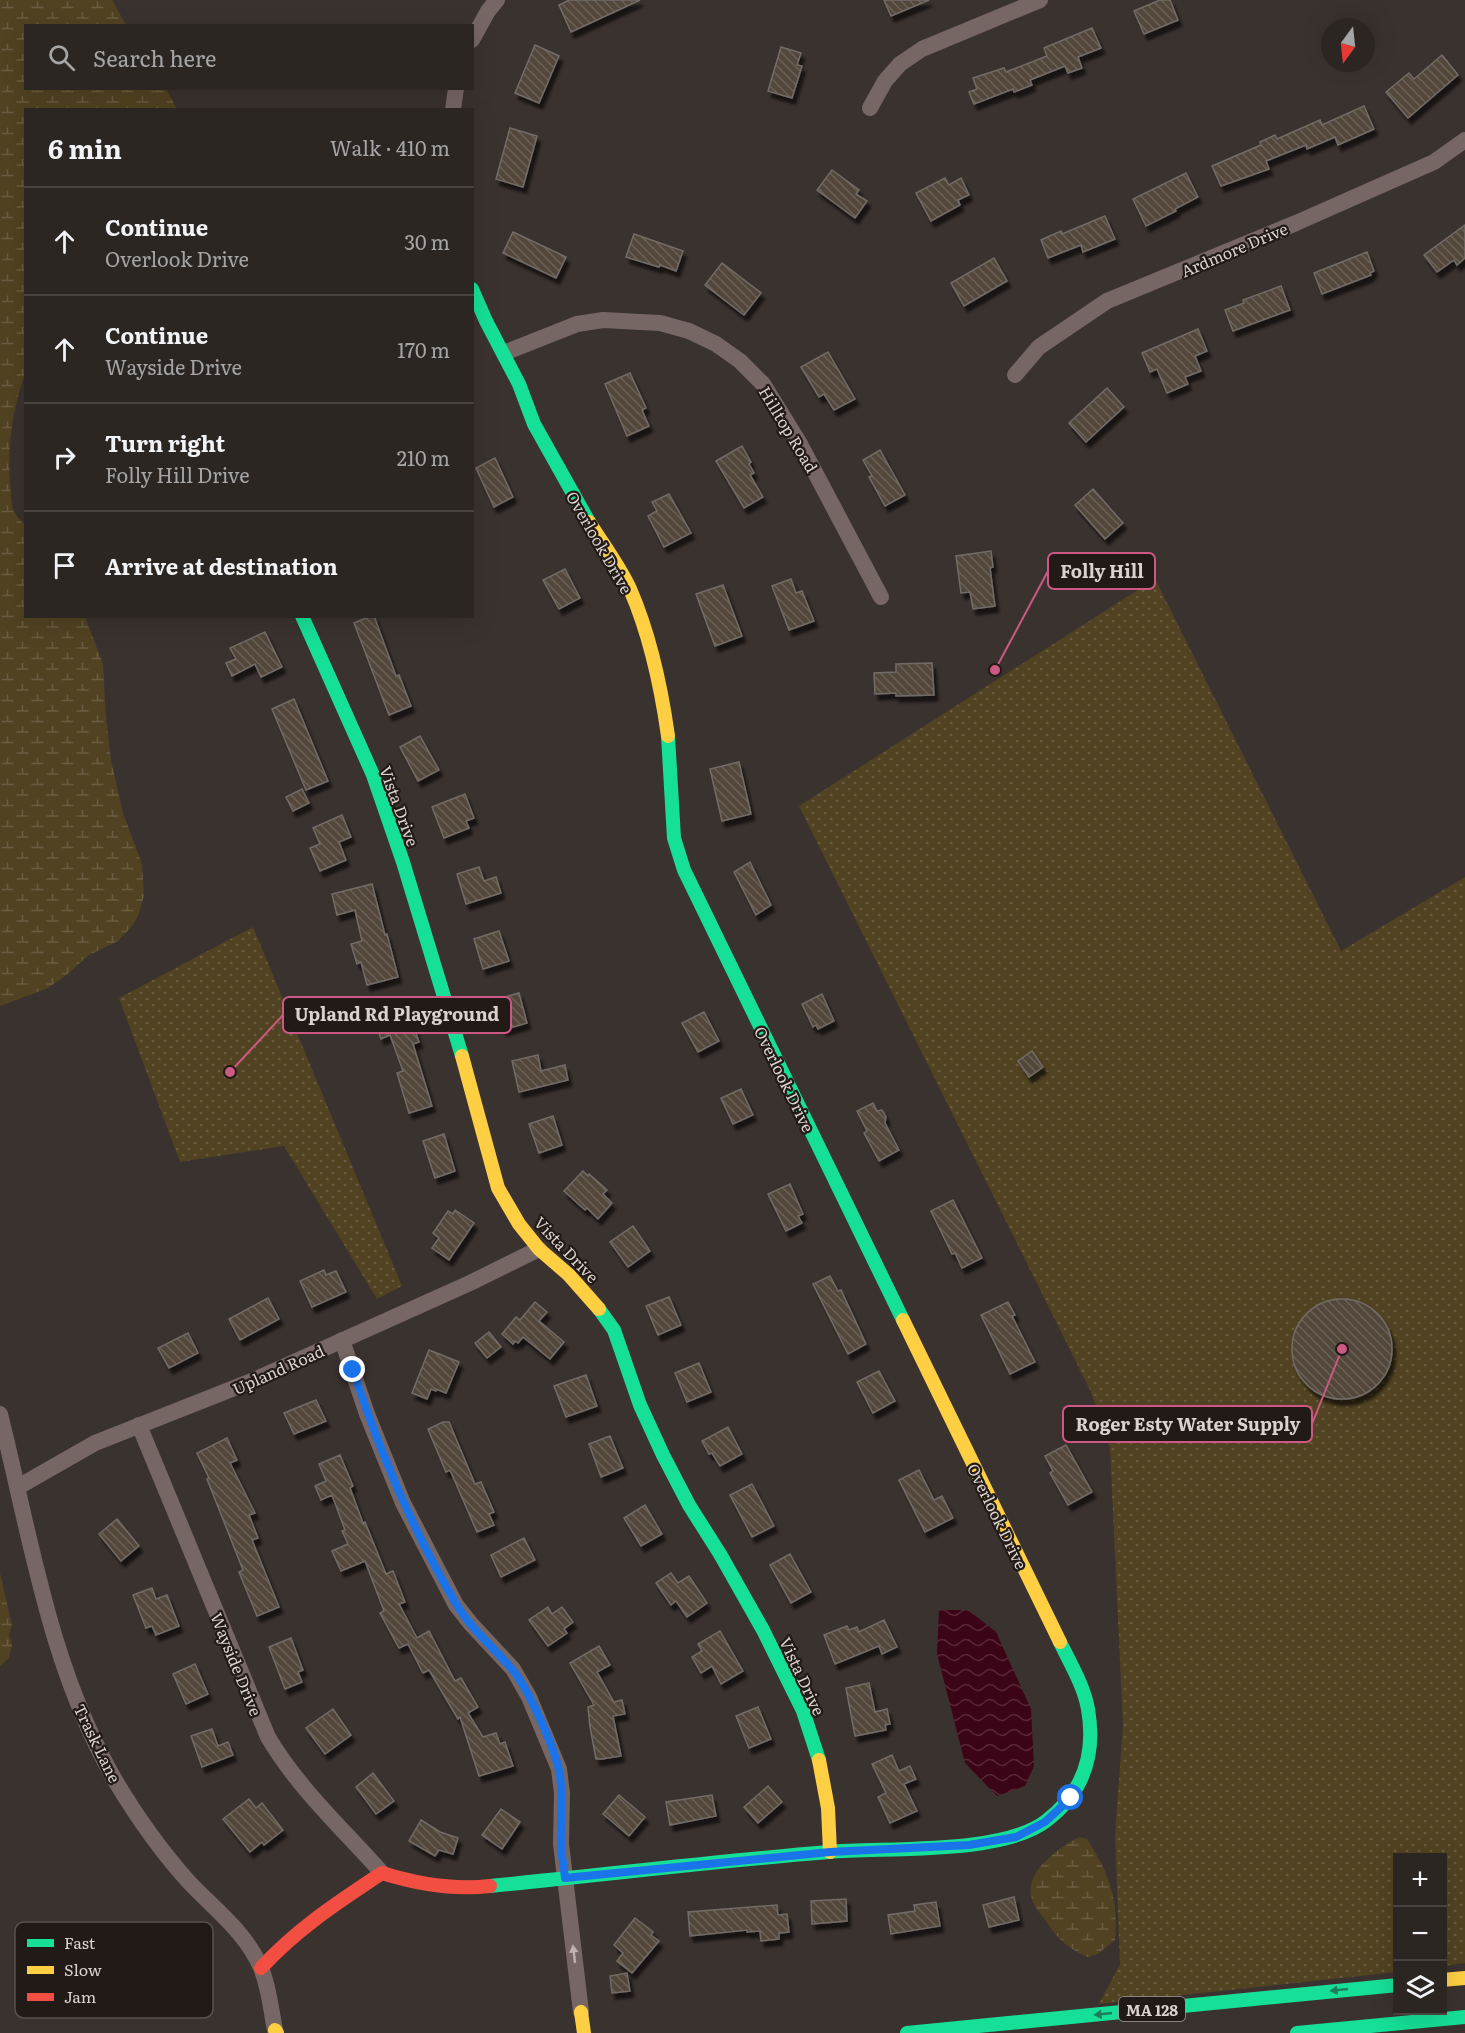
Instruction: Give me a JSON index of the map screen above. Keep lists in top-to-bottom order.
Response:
{
  "streets": {
    "main road": ["Overlook Drive", "Vista Drive", "MA 128"],
    "street": [
      "Ardmore Drive",
      "Hilltop Road",
      "Upland Road",
      "Wayside Drive",
      "Trask Lane"
    ]
  },
  "crossings": [
    ["Hilltop Road", "Overlook Drive"],
    ["Overlook Drive", "Vista Drive"],
    ["Vista Drive", "Upland Road"],
    ["Upland Road", "Wayside Drive"],
    ["Upland Road", "Trask Lane"]
  ],
  "places": ["Folly Hill", "Upland Rd Playground", "Roger Esty Water Supply"],
  "legend": ["Fast", "Slow", "Jam"],
  "north": "bottom",
  "page": {
    "search": "Search here",
    "heading": ["6 min", "Walk · 410 m"],
    "list": [
      ["Continue", "Overlook Drive", "30 m"],
      ["Continue", "Wayside Drive", "170 m"],
      ["Turn right", "Folly Hill Drive", "210 m"],
      "Arrive at destination"
    ],
    "map_buttons": ["+", "−"]
  }
}
